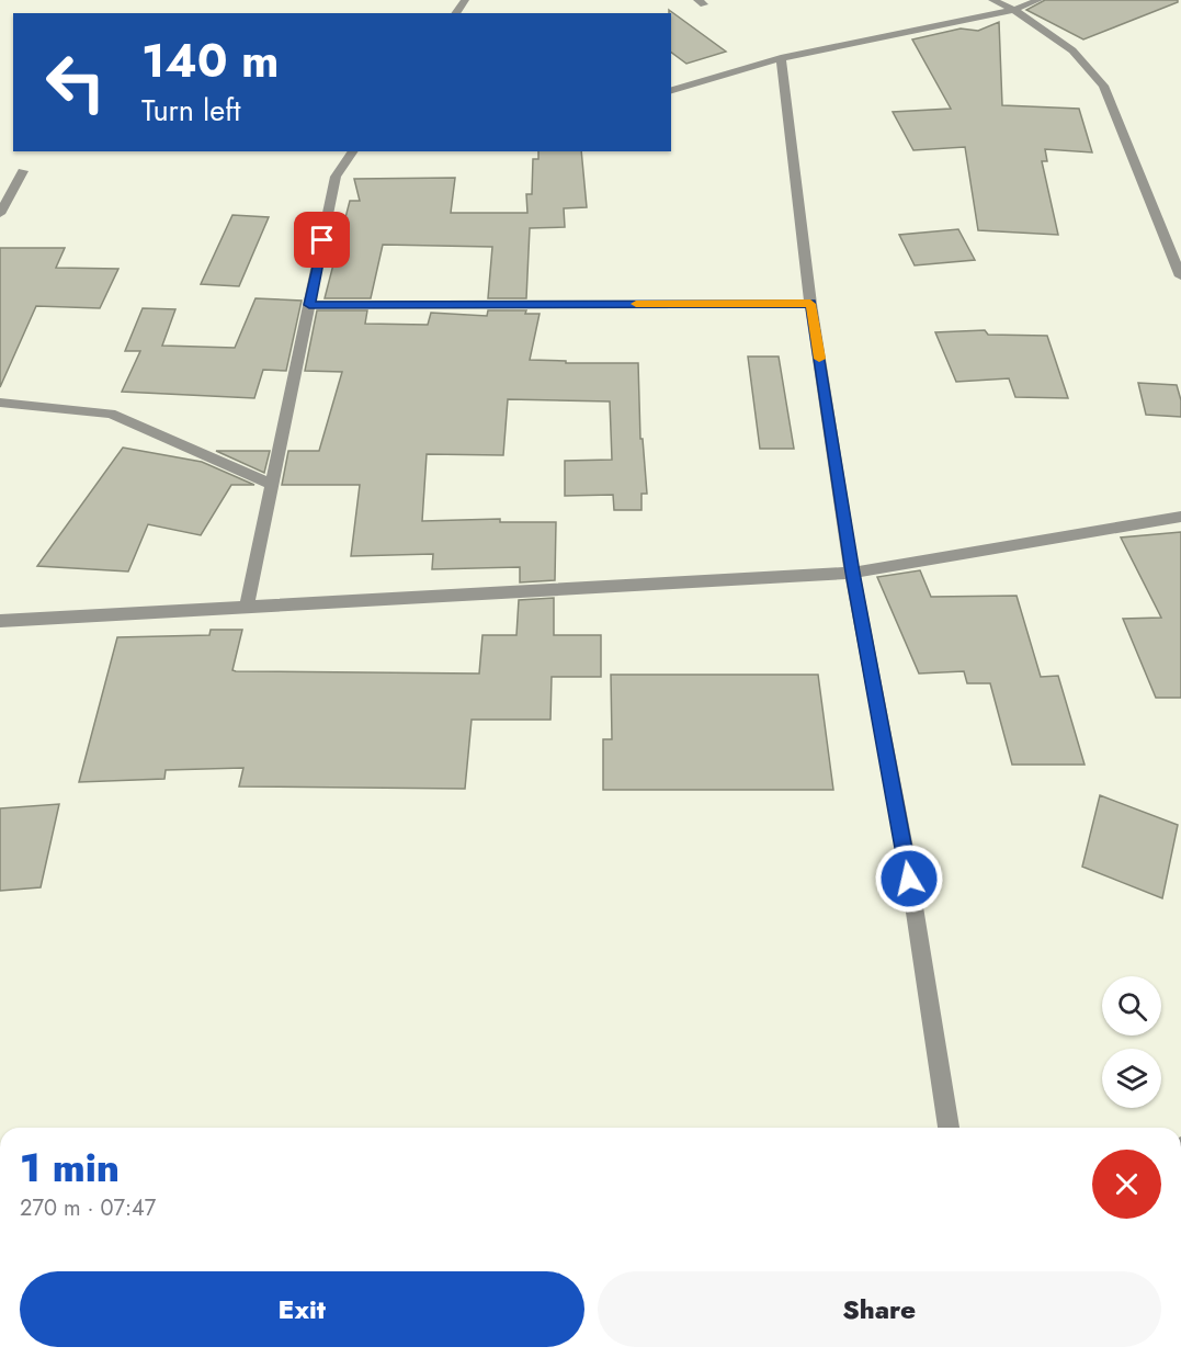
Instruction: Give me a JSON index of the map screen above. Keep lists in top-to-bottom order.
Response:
{
  "page": {
    "turn": ["140 m", "Turn left"],
    "heading": ["1 min", "270 m · 07:47"],
    "buttons": ["Exit", "Share"]
  }
}
